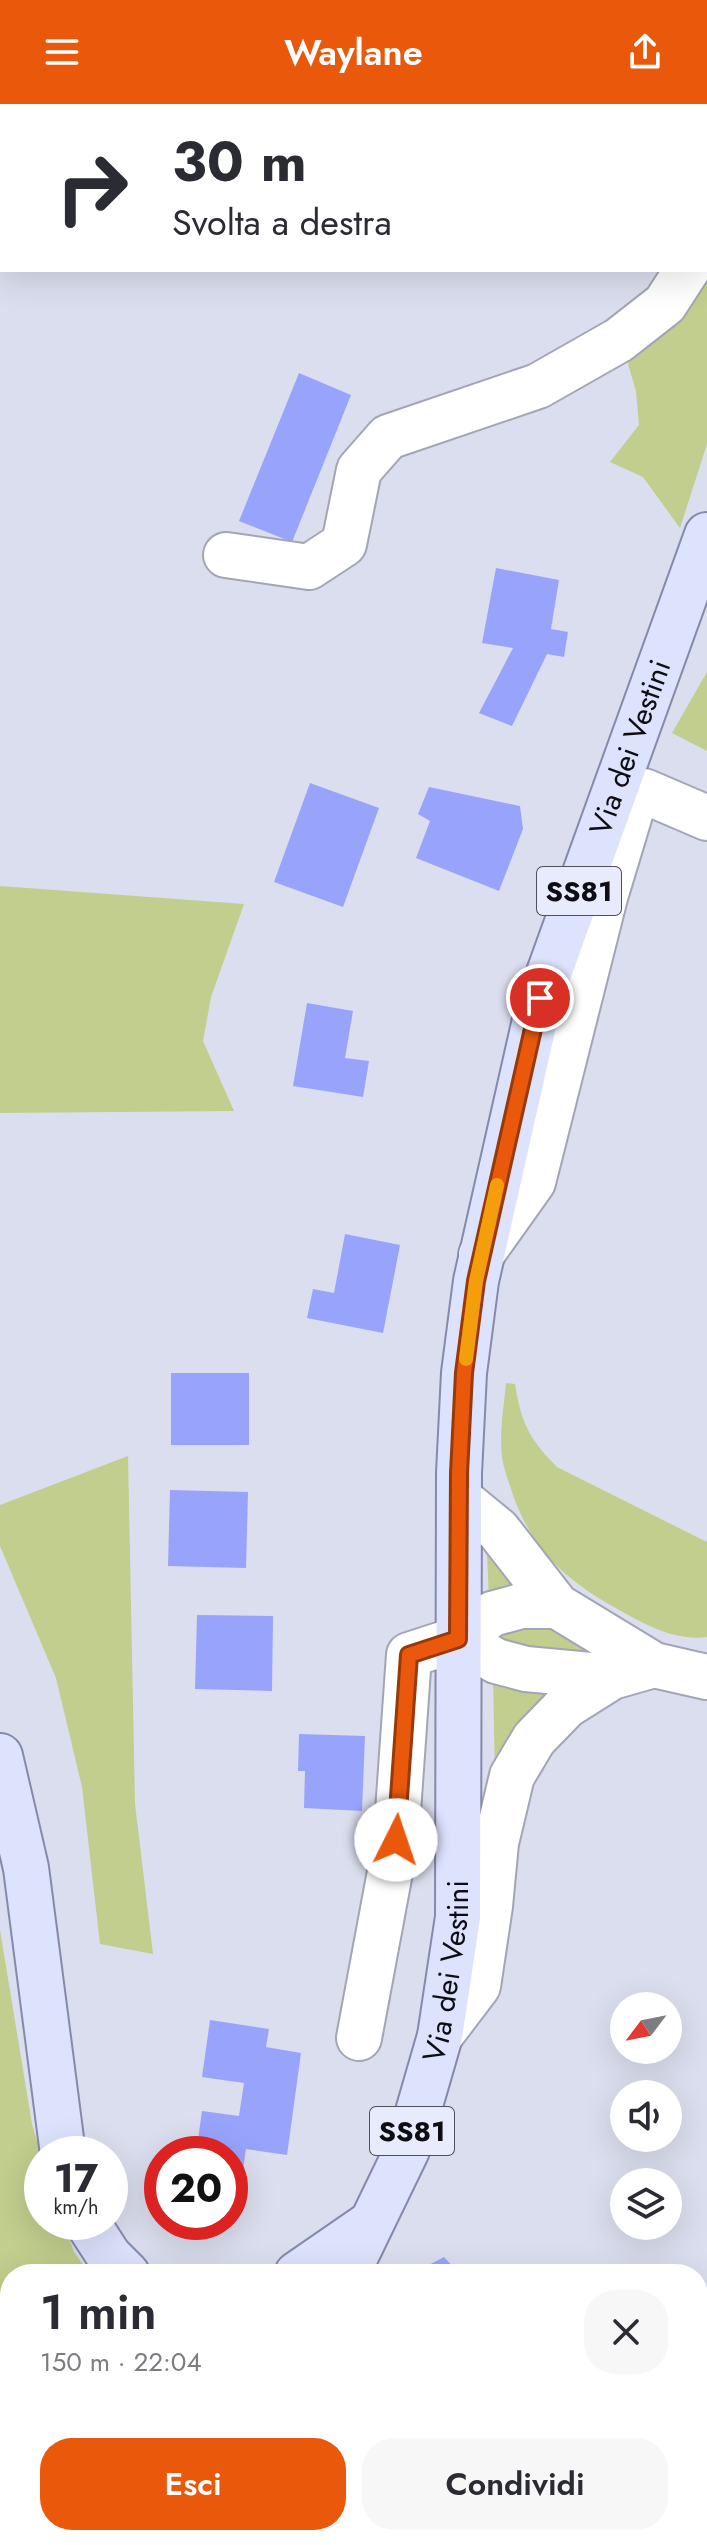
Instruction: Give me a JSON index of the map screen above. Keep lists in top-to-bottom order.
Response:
{
  "streets": {
    "main road": ["Via dei Vestini", "SS81"]
  },
  "north": "bottom left",
  "page": {
    "header": "Waylane",
    "turn": ["30 m", "Svolta a destra"],
    "speed": "17 km/h",
    "limit": "20",
    "heading": ["1 min", "150 m · 22:04"],
    "buttons": ["Esci", "Condividi"]
  }
}
